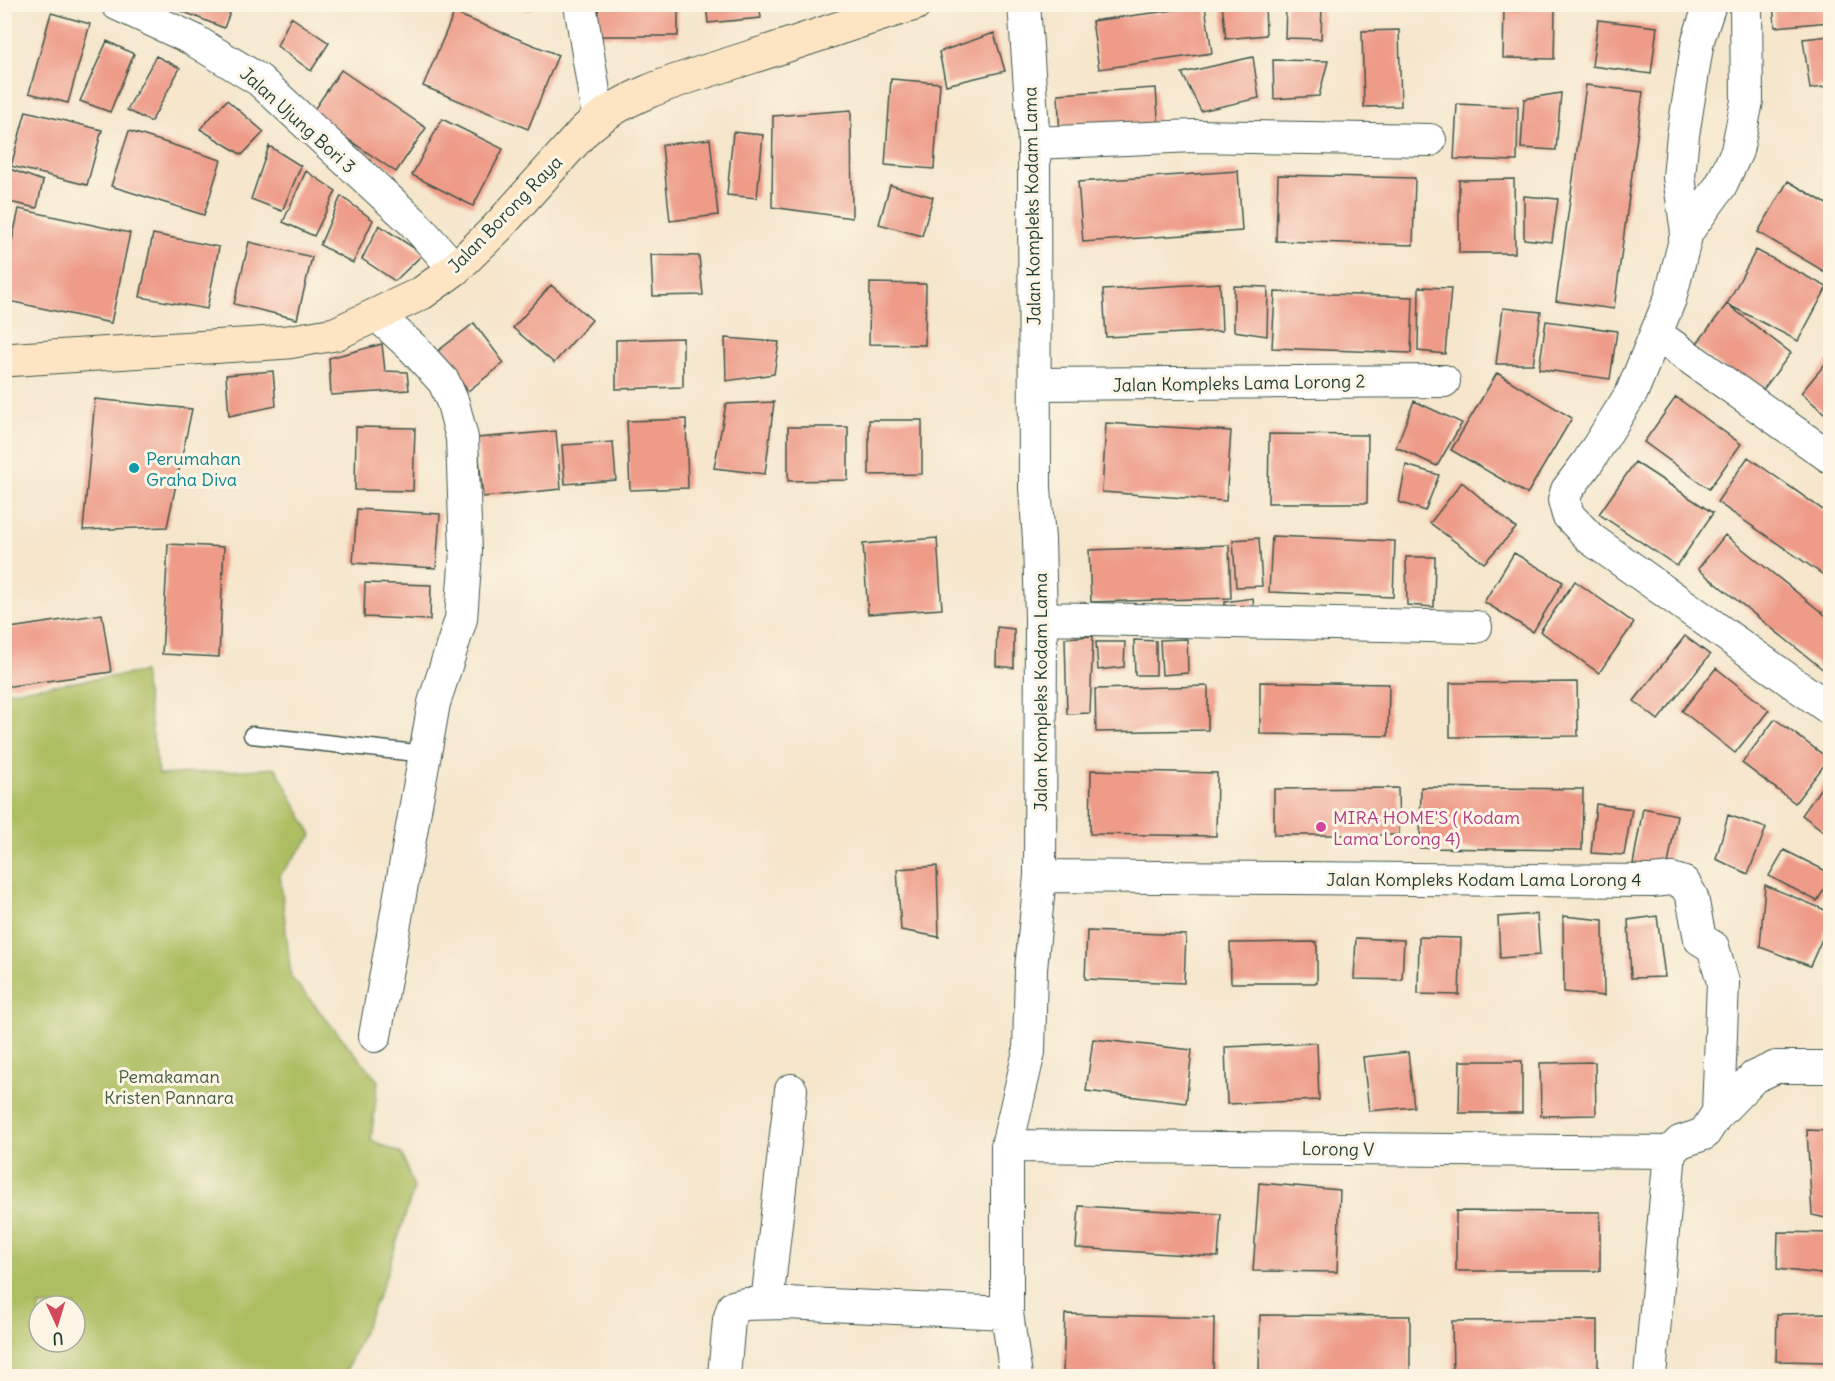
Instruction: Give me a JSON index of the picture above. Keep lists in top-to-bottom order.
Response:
{
  "streets": {
    "main road": ["Jalan Borong Raya"],
    "street": [
      "Jalan Ujung Bori 3",
      "Jalan Kompleks Kodam Lama",
      "Jalan Kompleks Lama Lorong 2",
      "Jalan Kompleks Kodam Lama Lorong 4",
      "Lorong V"
    ]
  },
  "crossings": [
    ["Jalan Ujung Bori 3", "Jalan Borong Raya"],
    ["Jalan Kompleks Kodam Lama", "Jalan Kompleks Lama Lorong 2"],
    ["Jalan Kompleks Kodam Lama", "Jalan Kompleks Kodam Lama Lorong 4"],
    ["Jalan Kompleks Kodam Lama", "Lorong V"]
  ],
  "parks": ["Pemakaman Kristen Pannara"],
  "places": ["Perumahan Graha Diva", "MIRA HOME'S ( Kodam Lama Lorong 4)"],
  "north": "bottom"
}
